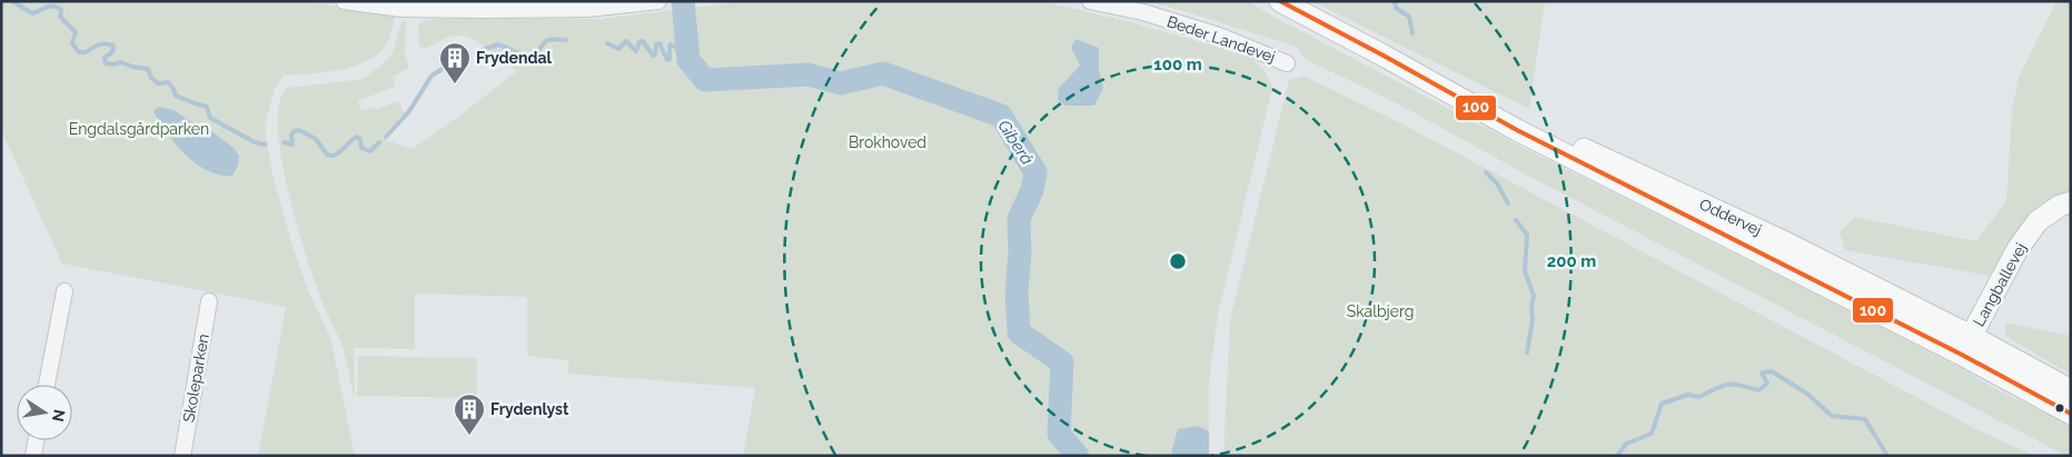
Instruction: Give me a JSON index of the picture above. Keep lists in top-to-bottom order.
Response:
{
  "streets": {
    "main road": ["Oddervej", "Langballevej"],
    "street": ["Beder Landevej", "Skoleparken"]
  },
  "crossings": [
    ["Oddervej", "Langballevej"]
  ],
  "water": ["Giberå"],
  "parks": ["Engdalsgårdparken", "Brokhoved", "Skalbjerg"],
  "places": {
    "building": ["Frydendal", "Frydenlyst"]
  },
  "lines": ["transit line 100"],
  "north": "right",
  "rings": ["100 m", "200 m"]
}
